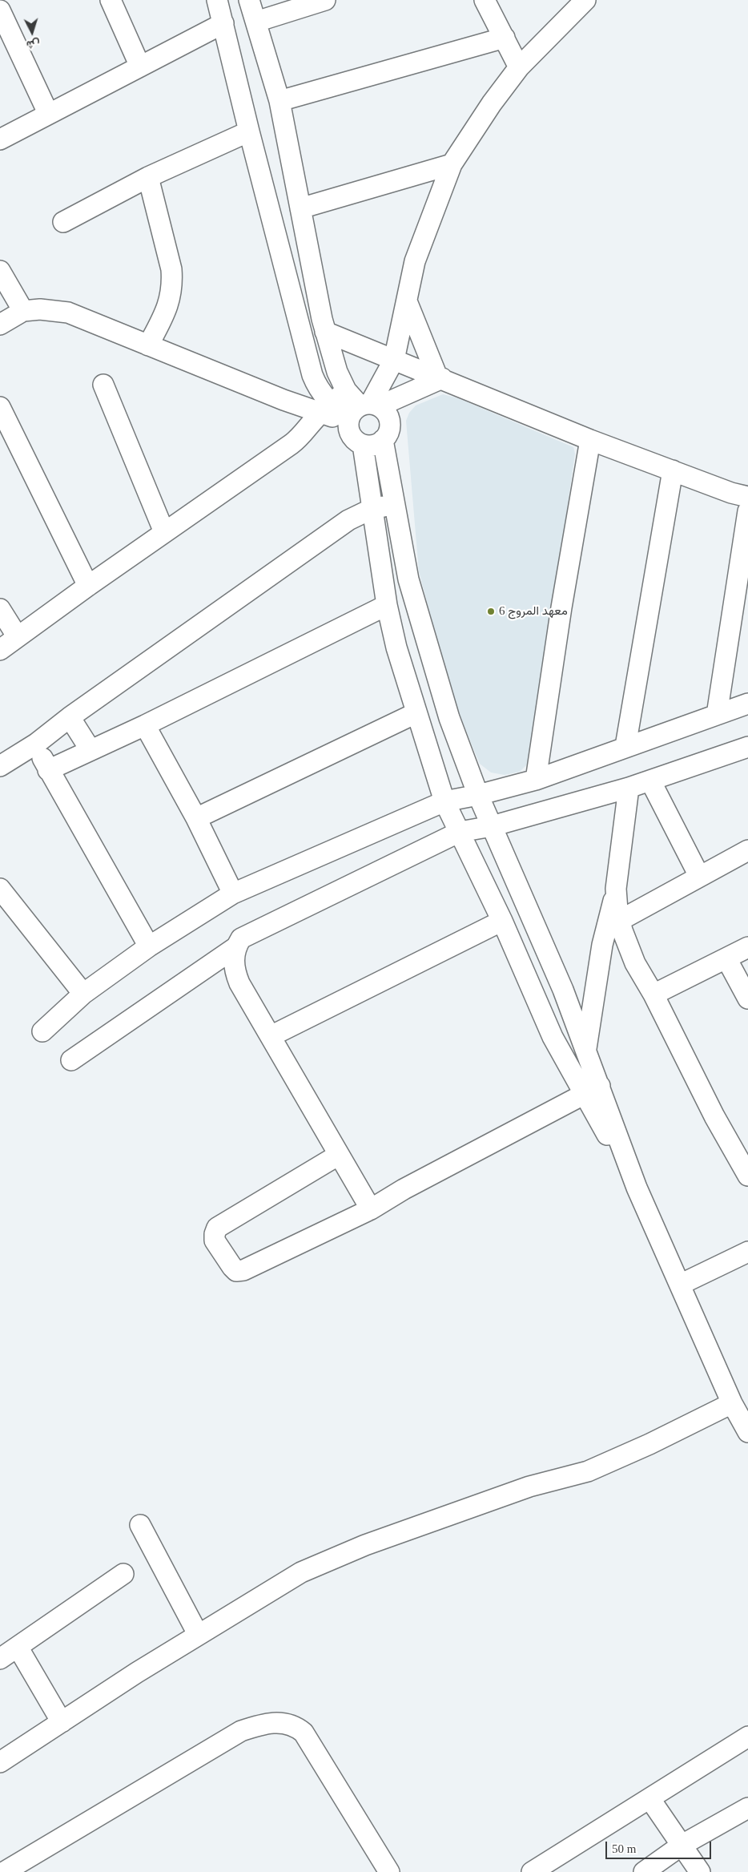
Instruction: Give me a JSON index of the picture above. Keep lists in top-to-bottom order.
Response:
{
  "places": ["معهد المروج 6"],
  "scale_bar": "50 m",
  "north": "bottom"
}
